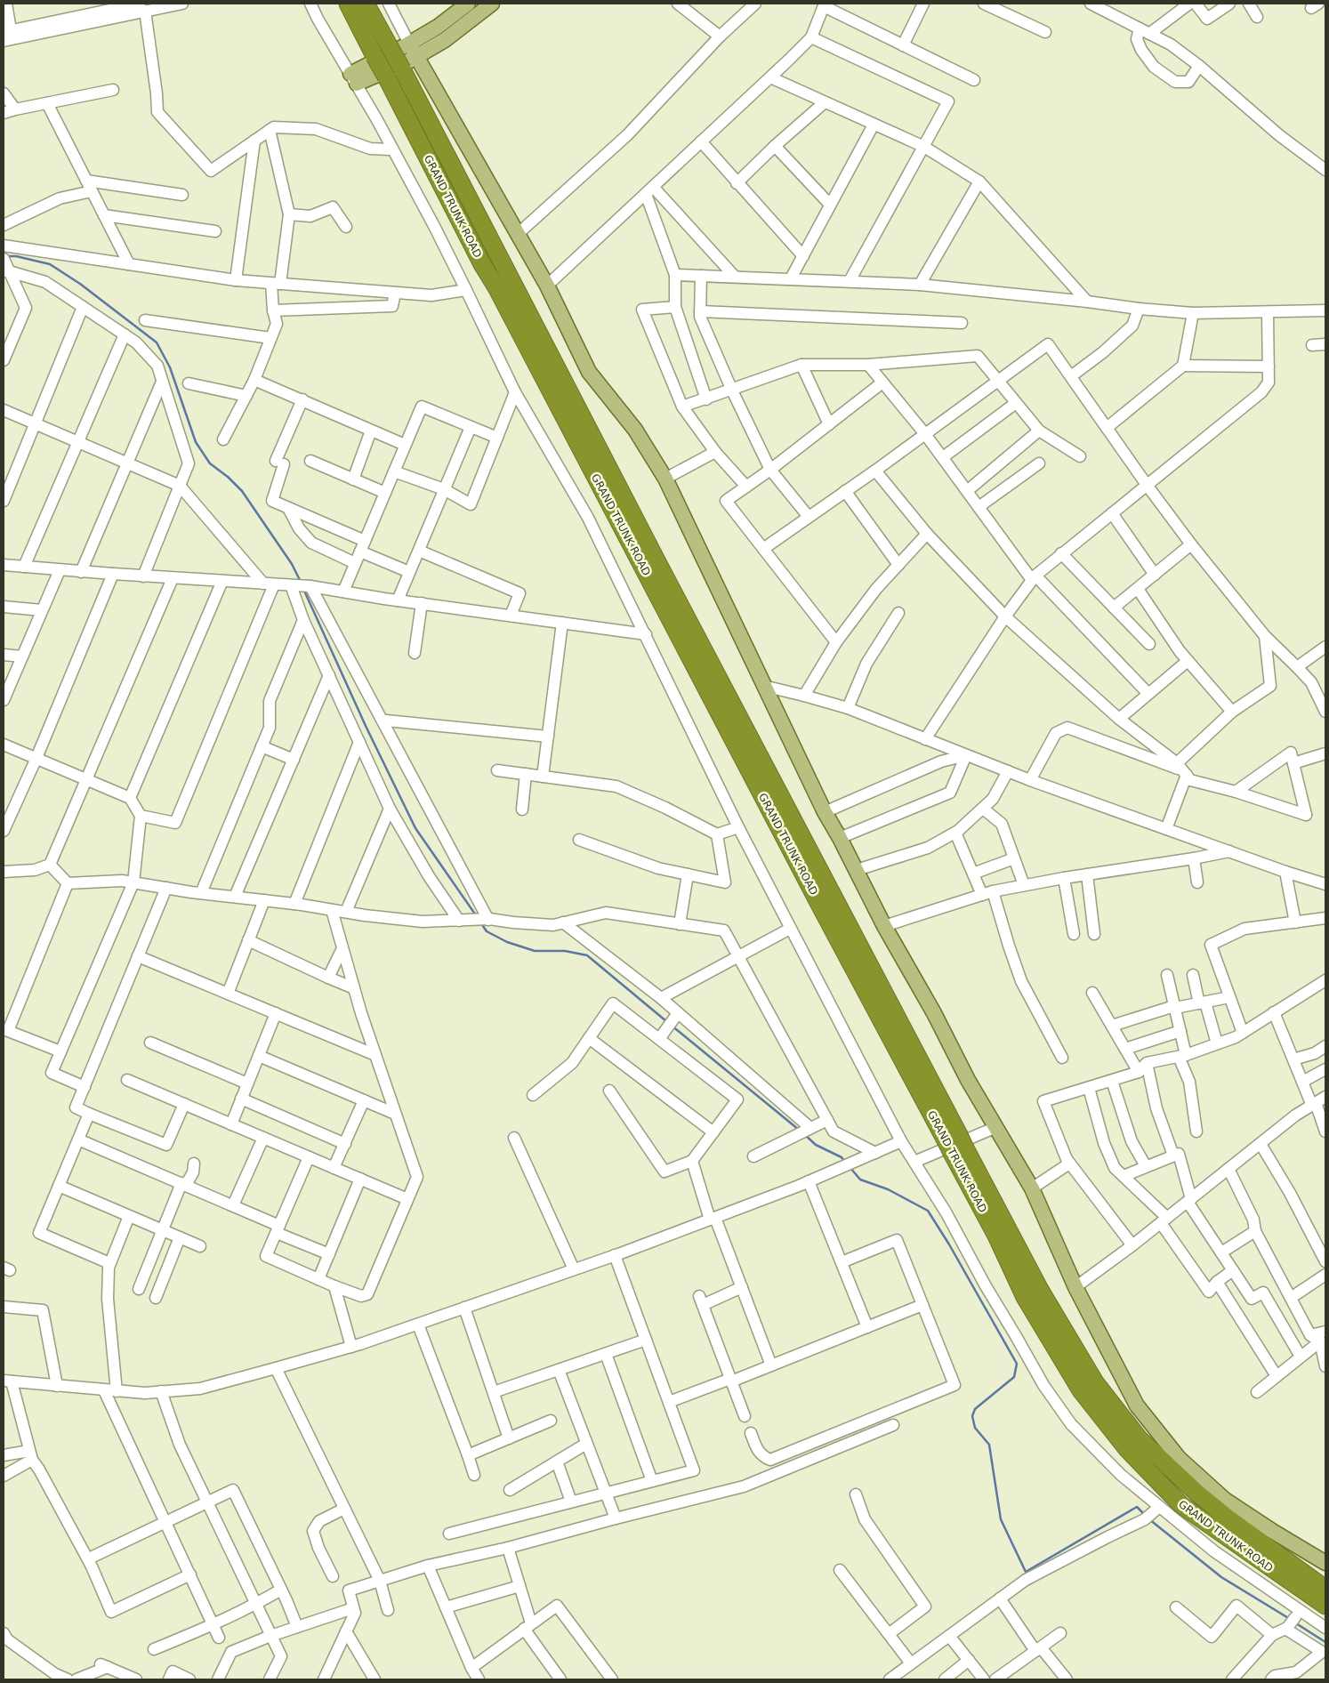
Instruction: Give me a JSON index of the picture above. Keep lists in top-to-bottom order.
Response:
{
  "streets": {
    "highway": ["GRAND TRUNK ROAD"]
  }
}
